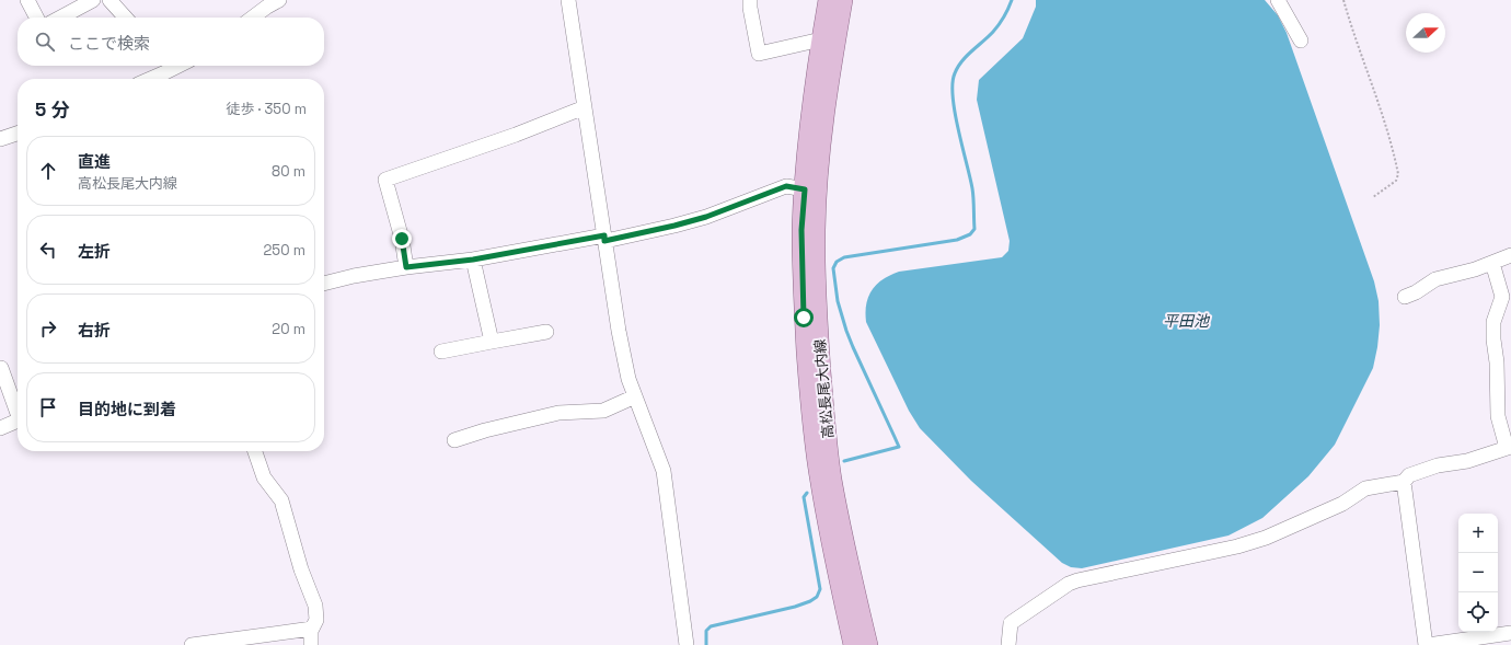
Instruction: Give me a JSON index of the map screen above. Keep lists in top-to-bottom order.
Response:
{
  "streets": {
    "main road": ["高松長尾大内線"]
  },
  "water": ["平田池"],
  "north": "right",
  "page": {
    "search": "ここで検索",
    "heading": ["5 分", "徒歩 · 350 m"],
    "list": [
      ["直進", "高松長尾大内線", "80 m"],
      ["左折", "250 m"],
      ["右折", "20 m"],
      "目的地に到着"
    ],
    "map_buttons": ["+", "−"]
  }
}
